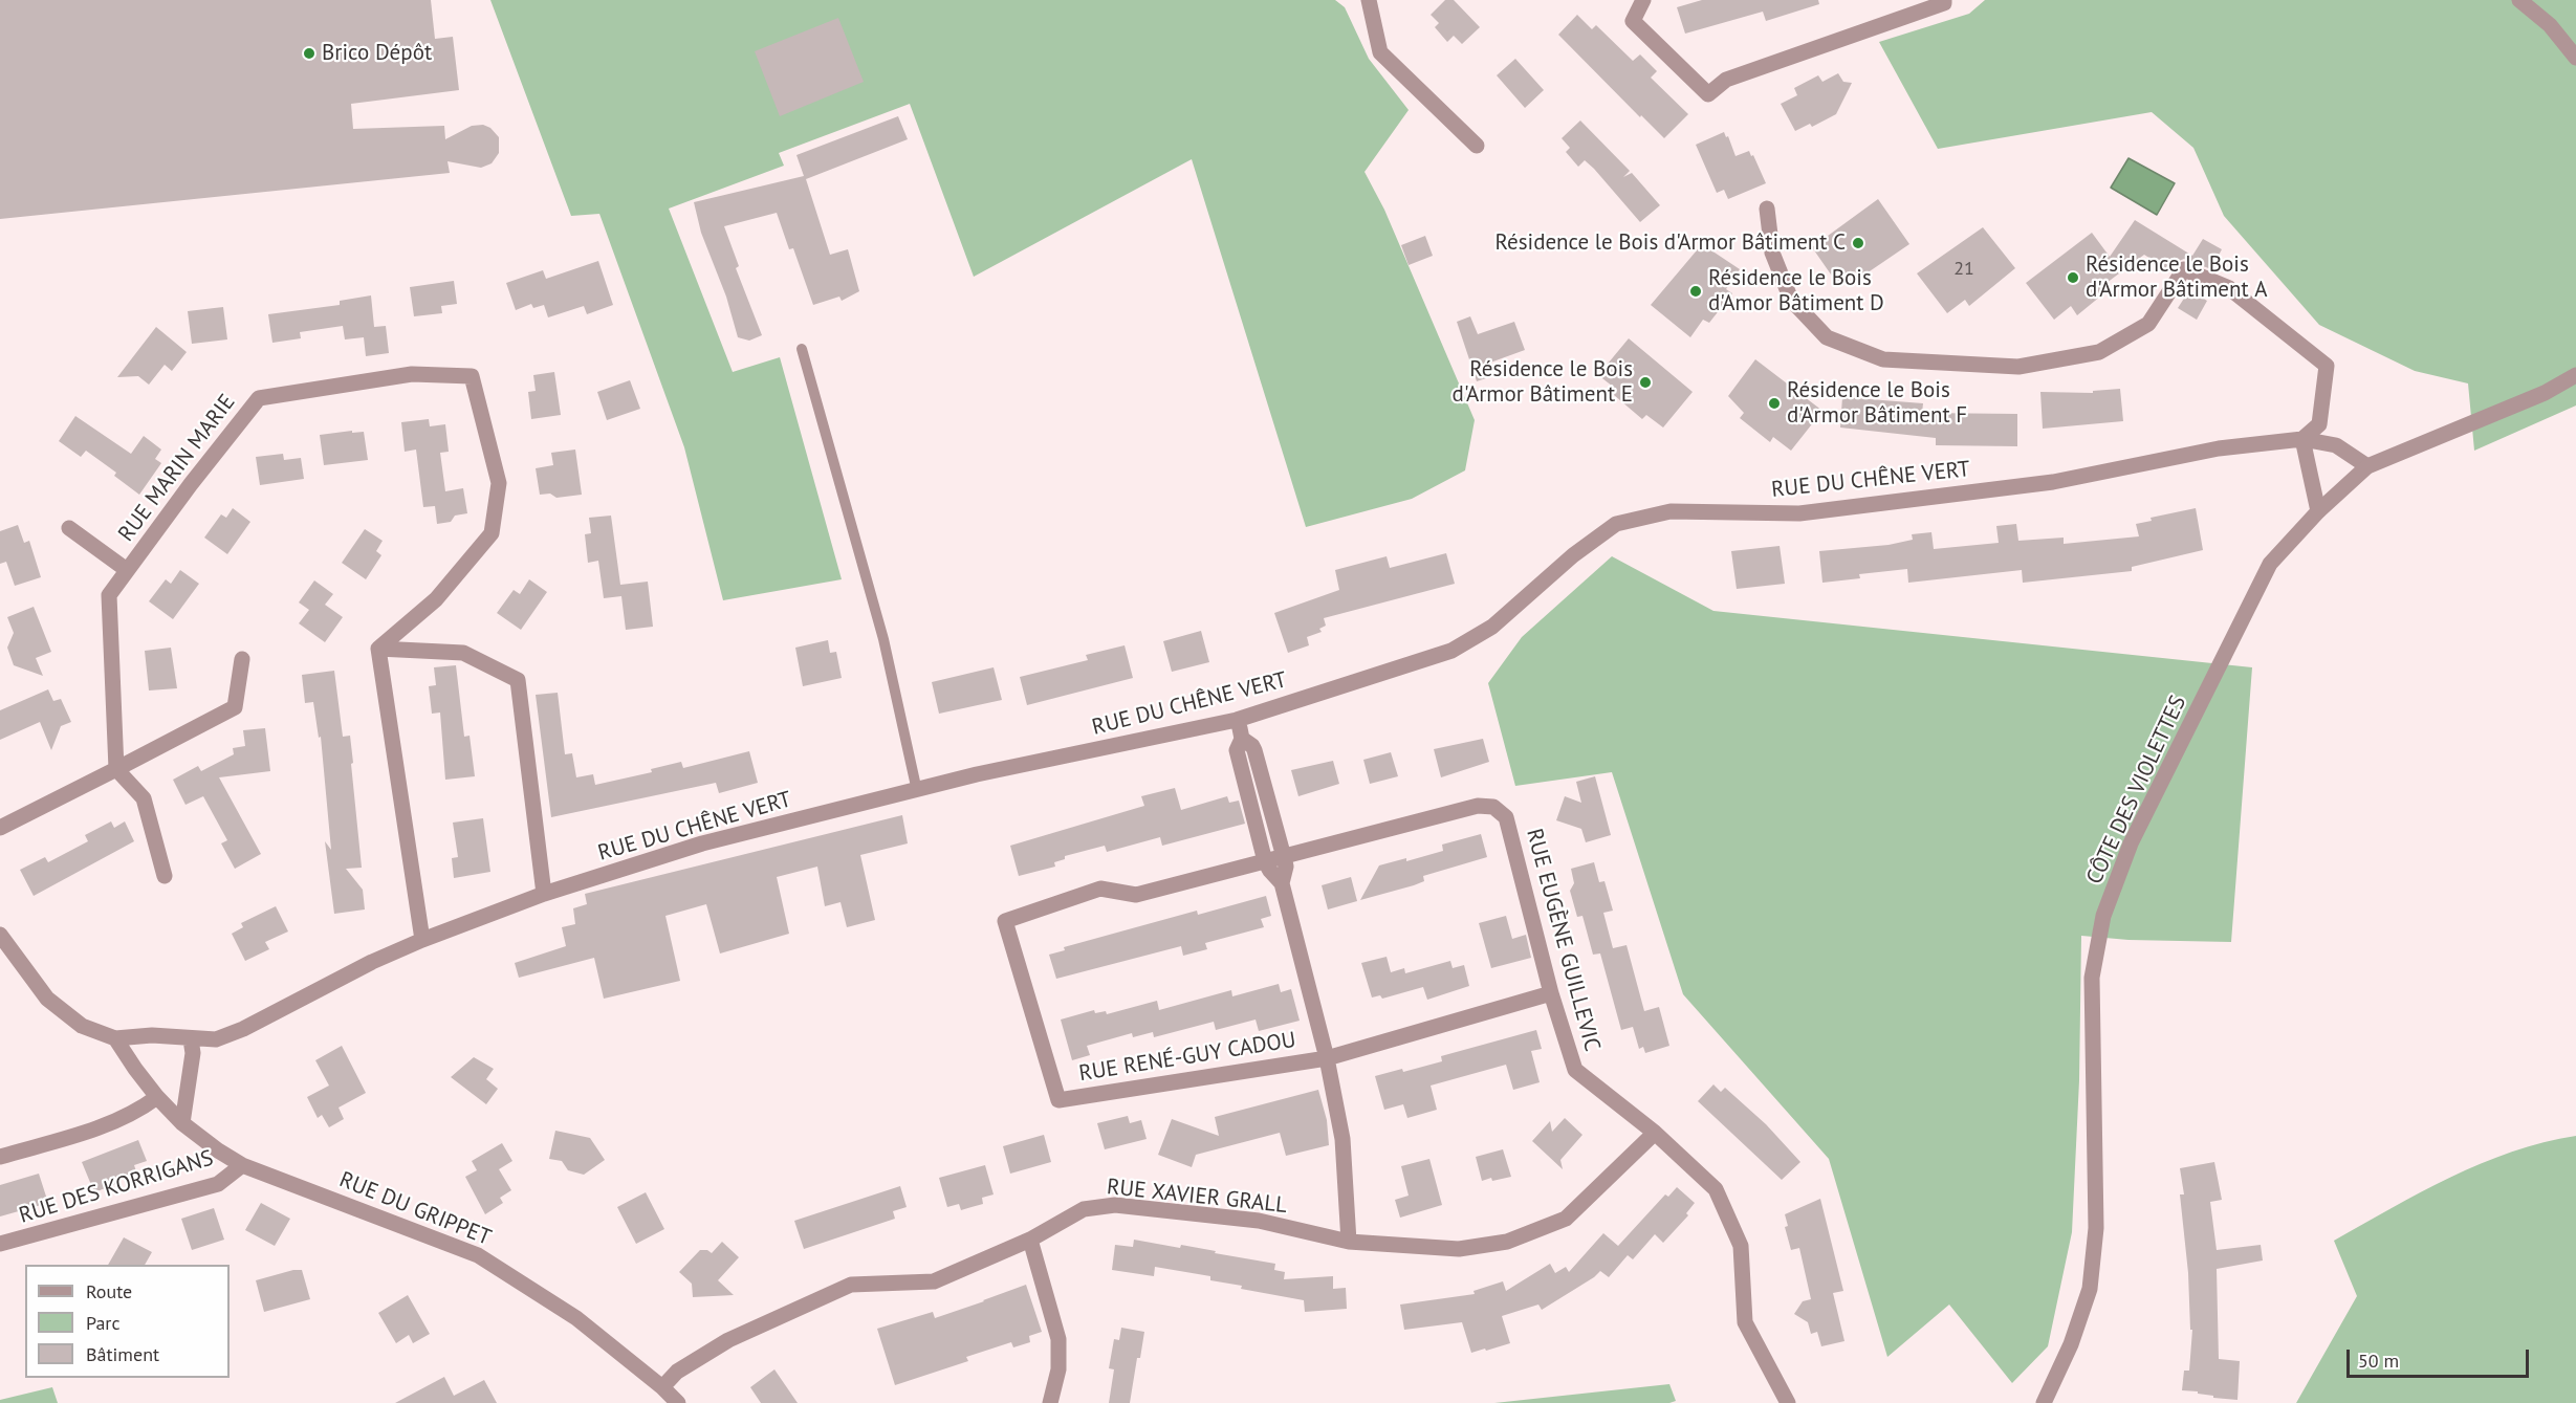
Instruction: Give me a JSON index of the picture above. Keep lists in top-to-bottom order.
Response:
{
  "streets": {
    "street": [
      "RUE MARIN MARIE",
      "RUE DU CHÊNE VERT",
      "CÔTE DES VIOLETTES",
      "RUE EUGÈNE GUILLEVIC",
      "RUE RENÉ-GUY CADOU",
      "RUE DES KORRIGANS",
      "RUE XAVIER GRALL",
      "RUE DU GRIPPET"
    ]
  },
  "crossings": [
    ["RUE DU CHÊNE VERT", "CÔTE DES VIOLETTES"],
    ["RUE DU CHÊNE VERT", "RUE RENÉ-GUY CADOU"],
    ["RUE DU CHÊNE VERT", "RUE DU GRIPPET"],
    ["RUE EUGÈNE GUILLEVIC", "RUE RENÉ-GUY CADOU"],
    ["RUE EUGÈNE GUILLEVIC", "RUE XAVIER GRALL"],
    ["RUE RENÉ-GUY CADOU", "RUE XAVIER GRALL"],
    ["RUE DES KORRIGANS", "RUE DU GRIPPET"],
    ["RUE XAVIER GRALL", "RUE DU GRIPPET"]
  ],
  "places": [
    "Brico Dépôt",
    "Résidence le Bois d'Armor Bâtiment C",
    "Résidence le Bois d'Armor Bâtiment A",
    "Résidence le Bois d'Amor Bâtiment D",
    "Résidence le Bois d'Armor Bâtiment E",
    "Résidence le Bois d'Armor Bâtiment F"
  ],
  "house_numbers": ["21"],
  "legend": ["Route", "Parc", "Bâtiment"],
  "scale_bar": "50 m"
}
